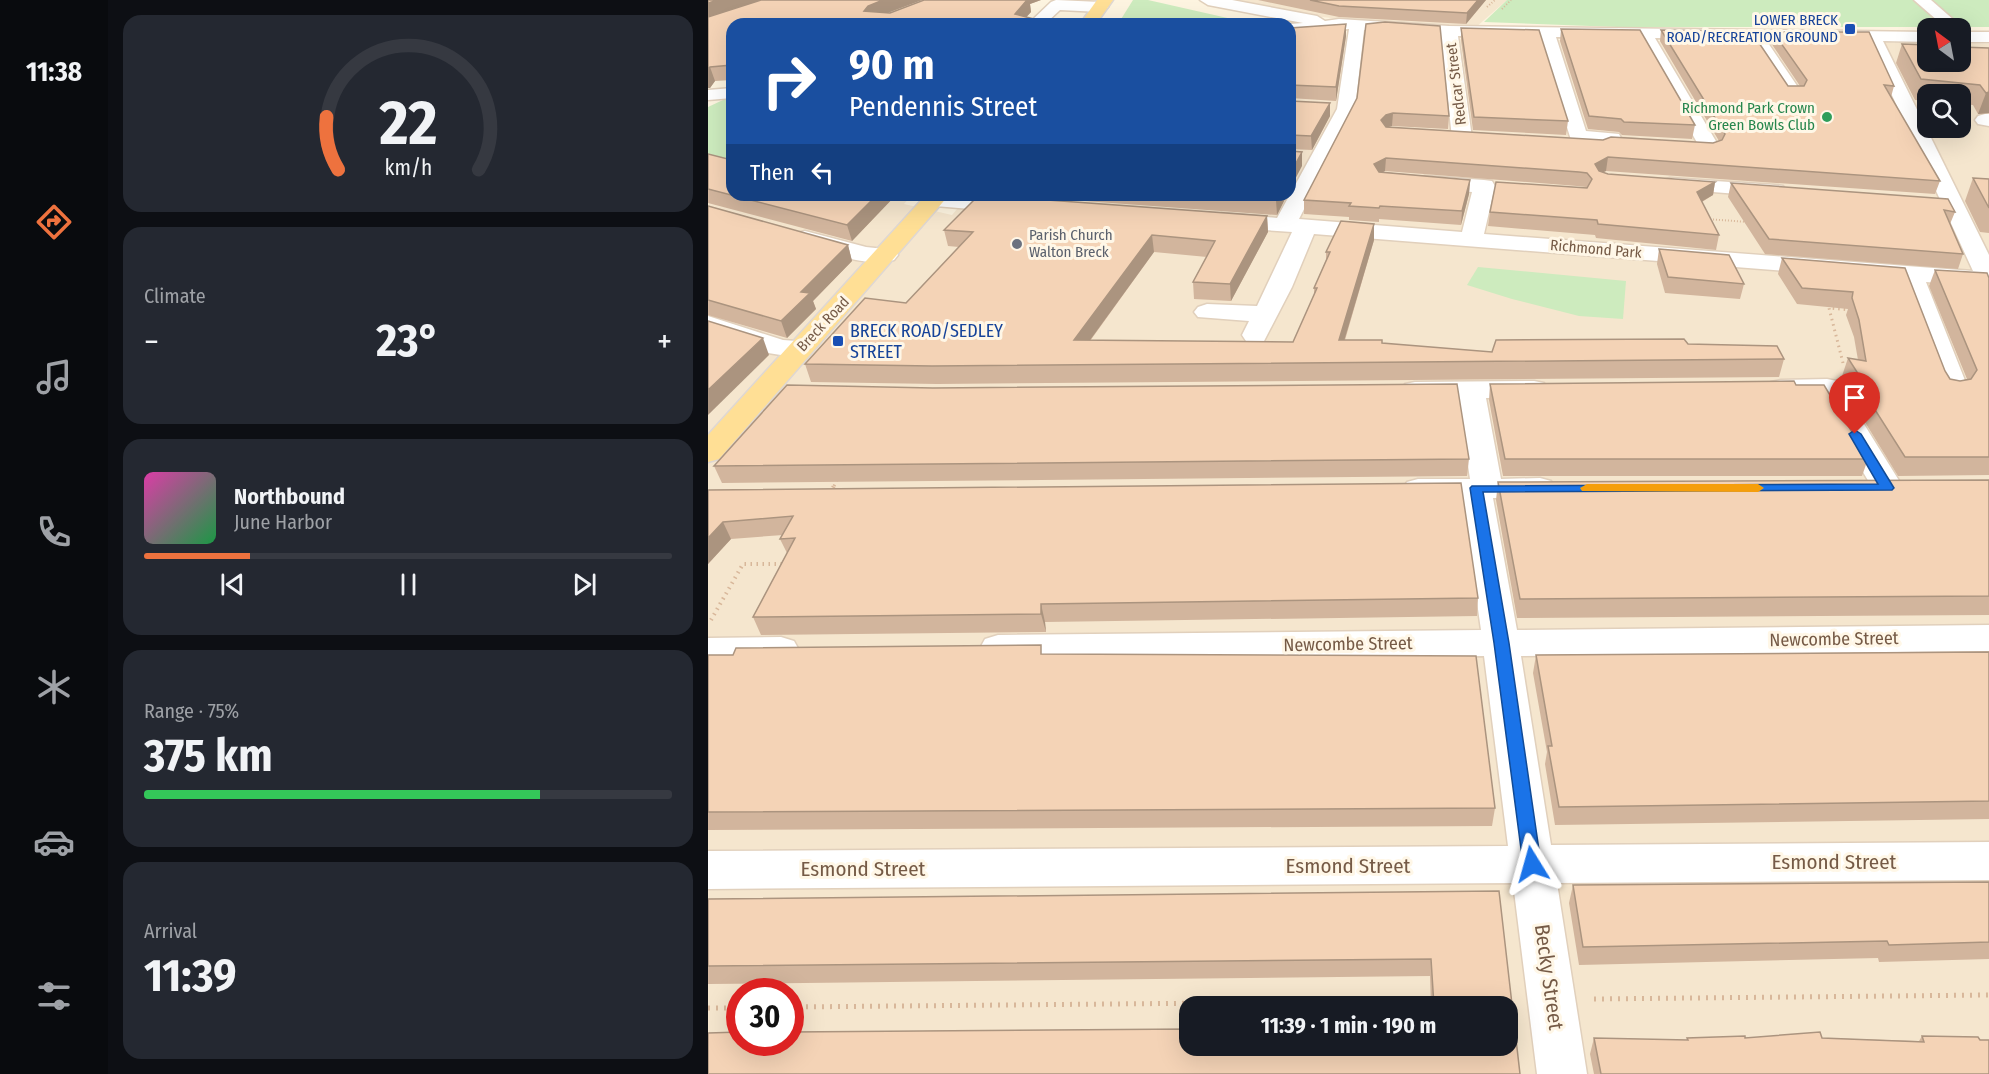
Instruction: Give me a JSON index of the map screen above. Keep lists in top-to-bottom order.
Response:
{
  "streets": {
    "main road": ["Breck Road"],
    "street": [
      "Redcar Street",
      "Richmond Park",
      "Newcombe Street",
      "Esmond Street",
      "Becky Street"
    ]
  },
  "crossings": [
    ["Newcombe Street", "Becky Street"],
    ["Esmond Street", "Becky Street"]
  ],
  "places": {
    "transit": ["LOWER BRECK ROAD/RECREATION GROUND", "BRECK ROAD/SEDLEY STREET"],
    "other": ["Richmond Park Crown Green Bowls Club", "Parish Church Walton Breck"]
  },
  "north": "top left",
  "page": {
    "tabs": "11:38",
    "turn": ["90 m", "Pendennis Street"],
    "then": "Then",
    "tile": [
      "Climate",
      ["Range · 75%", "375 km"],
      ["Arrival", "11:39"]
    ],
    "heat": ["−", "23°", "+"],
    "song": ["Northbound", "June Harbor"],
    "limit": "30",
    "trip": "11:39 · 1 min · 190 m",
    "gauge": ["22", "km/h"]
  }
}
